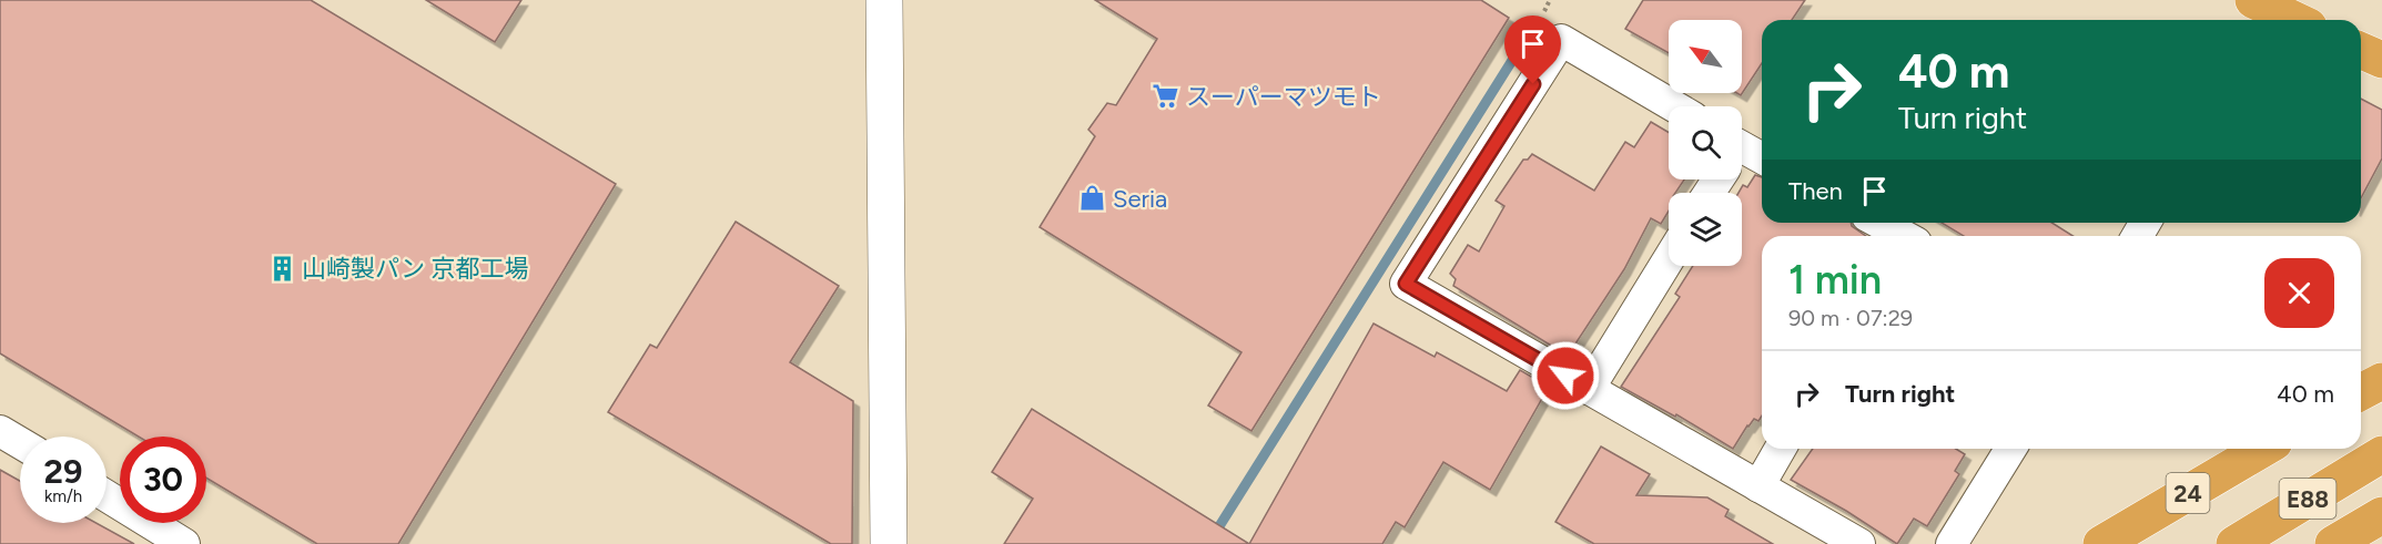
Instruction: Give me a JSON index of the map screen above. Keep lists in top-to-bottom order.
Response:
{
  "streets": {
    "highway": ["24", "E88"]
  },
  "places": {
    "supermarket": ["スーパーマツモト"],
    "shop": ["Seria"],
    "building": ["山崎製パン 京都工場"]
  },
  "north": "top left",
  "page": {
    "turn": ["40 m", "Turn right"],
    "then": "Then",
    "heading": ["1 min", "90 m · 07:29"],
    "list": [
      {
        "name": "Turn right",
        "value": "40 m"
      }
    ],
    "speed": "29 km/h",
    "limit": "30"
  }
}
